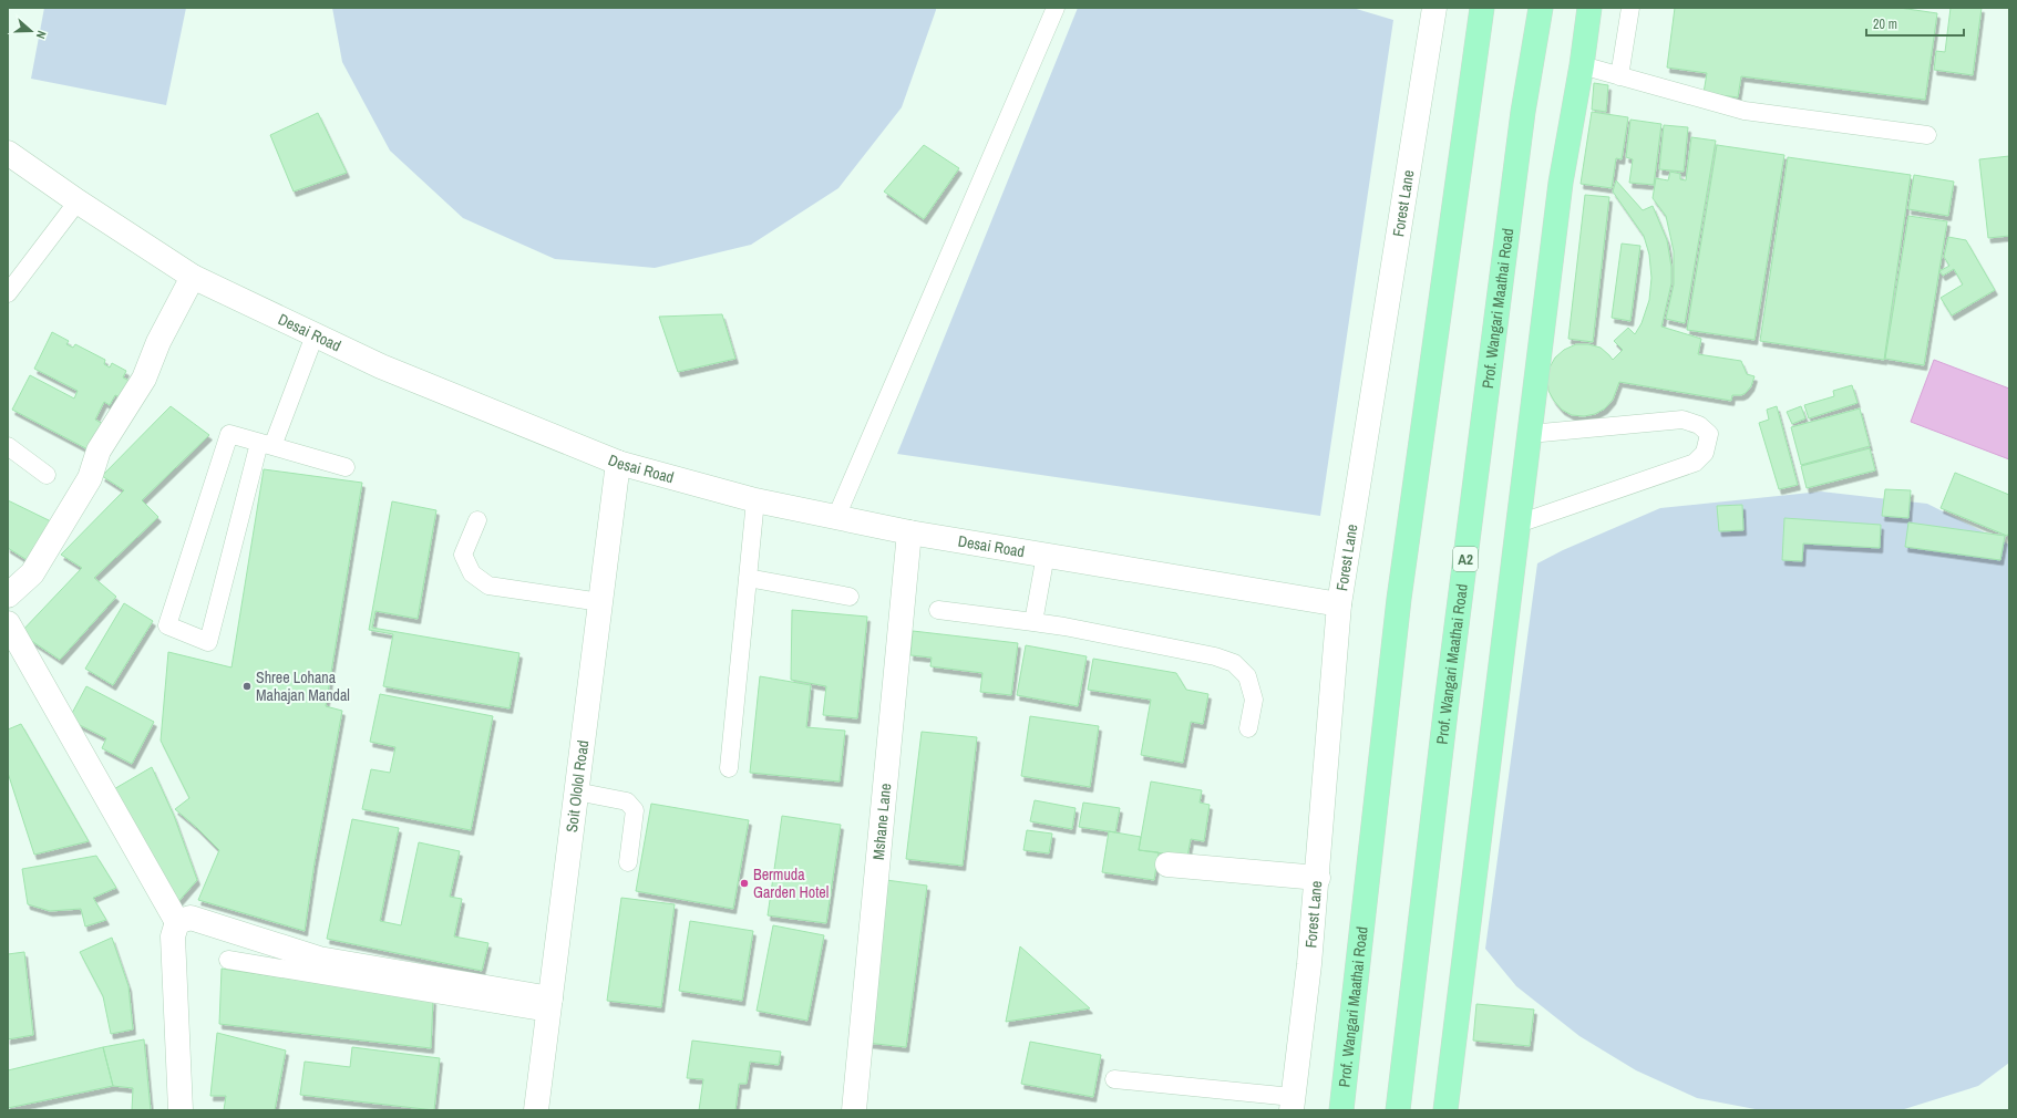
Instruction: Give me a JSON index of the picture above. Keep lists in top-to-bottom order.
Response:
{
  "streets": {
    "main road": ["Prof. Wangari Maathai Road", "A2"],
    "street": [
      "Forest Lane",
      "Desai Road",
      "Soit Ololol Road",
      "Mshane Lane"
    ]
  },
  "crossings": [
    ["Forest Lane", "Desai Road"],
    ["Desai Road", "Soit Ololol Road"],
    ["Desai Road", "Mshane Lane"]
  ],
  "places": ["Shree Lohana Mahajan Mandal", "Bermuda Garden Hotel"],
  "scale_bar": "20 m",
  "north": "right"
}
